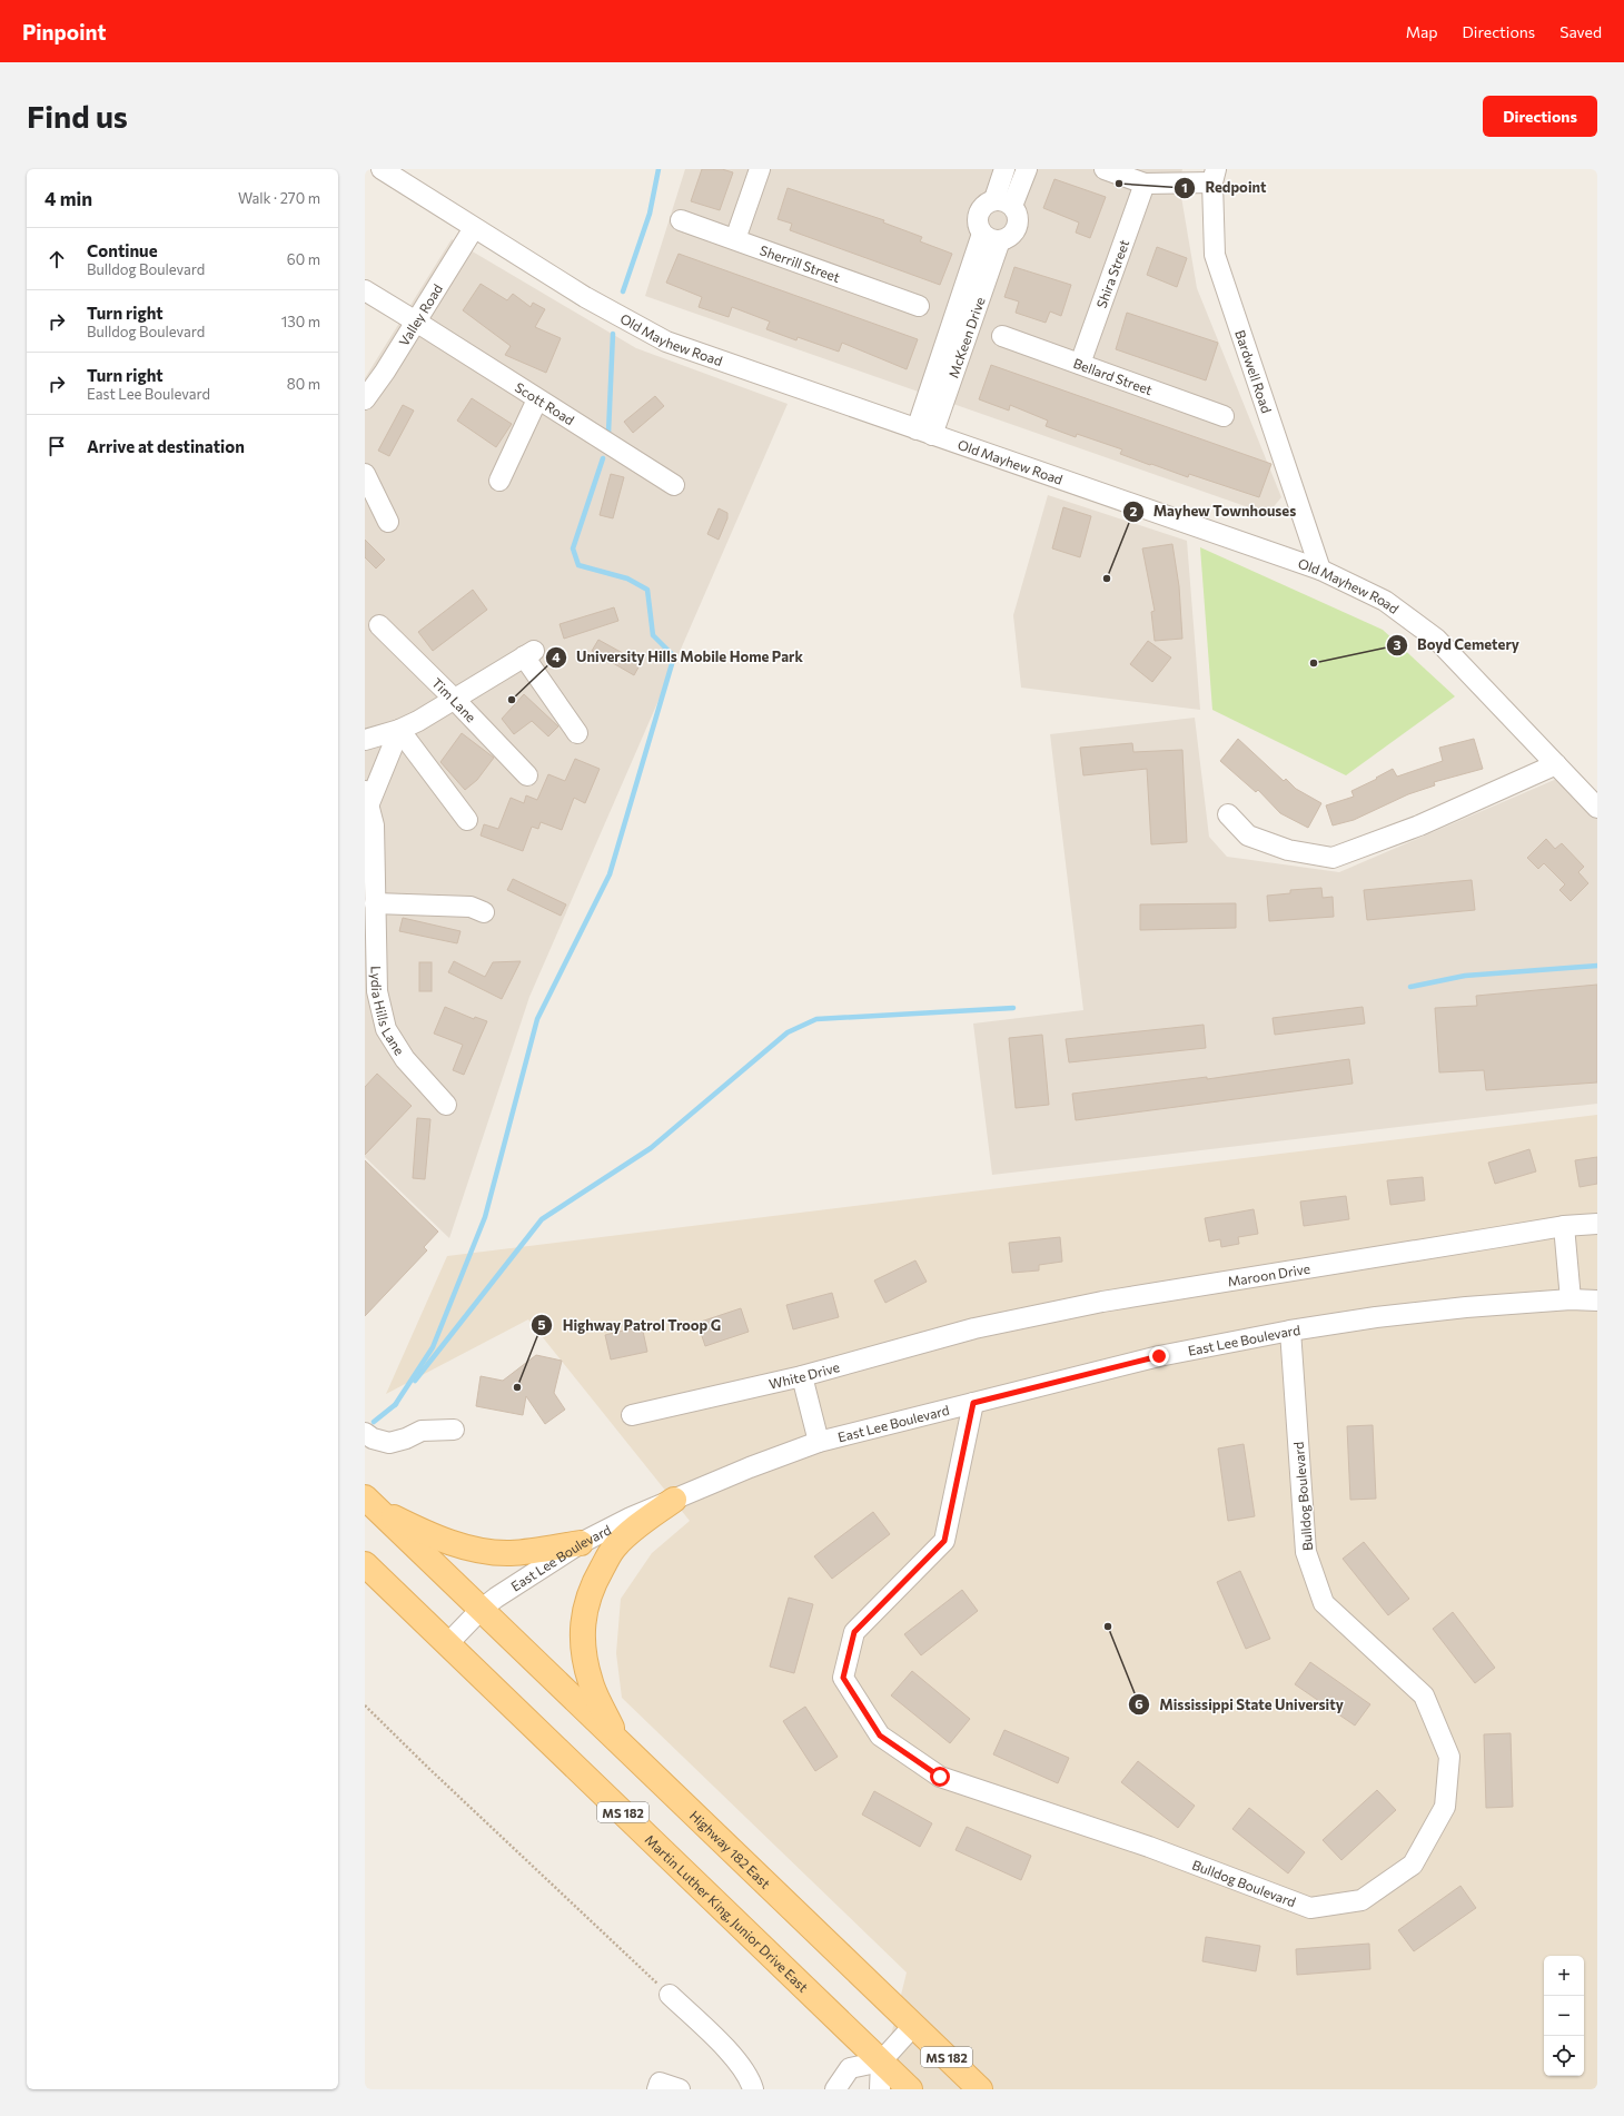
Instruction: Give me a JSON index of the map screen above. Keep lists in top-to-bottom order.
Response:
{
  "streets": {
    "main road": ["MS 182", "Highway 182 East", "Martin Luther King, Junior Drive East"],
    "street": [
      "Sherrill Street",
      "Shira Street",
      "Valley Road",
      "McKeen Drive",
      "Old Mayhew Road",
      "Bardwell Road",
      "Bellard Street",
      "Scott Road",
      "Tim Lane",
      "Lydia Hills Lane",
      "Maroon Drive",
      "East Lee Boulevard",
      "White Drive",
      "Bulldog Boulevard"
    ]
  },
  "crossings": [
    ["Shira Street", "Bellard Street"],
    ["Valley Road", "Old Mayhew Road"],
    ["Valley Road", "Scott Road"],
    ["McKeen Drive", "Old Mayhew Road"],
    ["Old Mayhew Road", "Bardwell Road"],
    ["Maroon Drive", "White Drive"],
    ["East Lee Boulevard", "Bulldog Boulevard"],
    ["East Lee Boulevard", "MS 182"],
    ["East Lee Boulevard", "Highway 182 East"],
    ["East Lee Boulevard", "Martin Luther King, Junior Drive East"],
    ["MS 182", "Highway 182 East"],
    ["MS 182", "Martin Luther King, Junior Drive East"]
  ],
  "places": [
    "Redpoint",
    "Mayhew Townhouses",
    "Boyd Cemetery",
    "University Hills Mobile Home Park",
    "Highway Patrol Troop G",
    "Mississippi State University"
  ],
  "page": {
    "header": "Pinpoint",
    "nav": ["Map", "Directions", "Saved"],
    "buttons": "Directions",
    "title": "Find us",
    "heading": ["4 min", "Walk · 270 m"],
    "list": [
      ["Continue", "Bulldog Boulevard", "60 m"],
      ["Turn right", "Bulldog Boulevard", "130 m"],
      ["Turn right", "East Lee Boulevard", "80 m"],
      "Arrive at destination"
    ],
    "map_buttons": ["+", "−"]
  }
}
